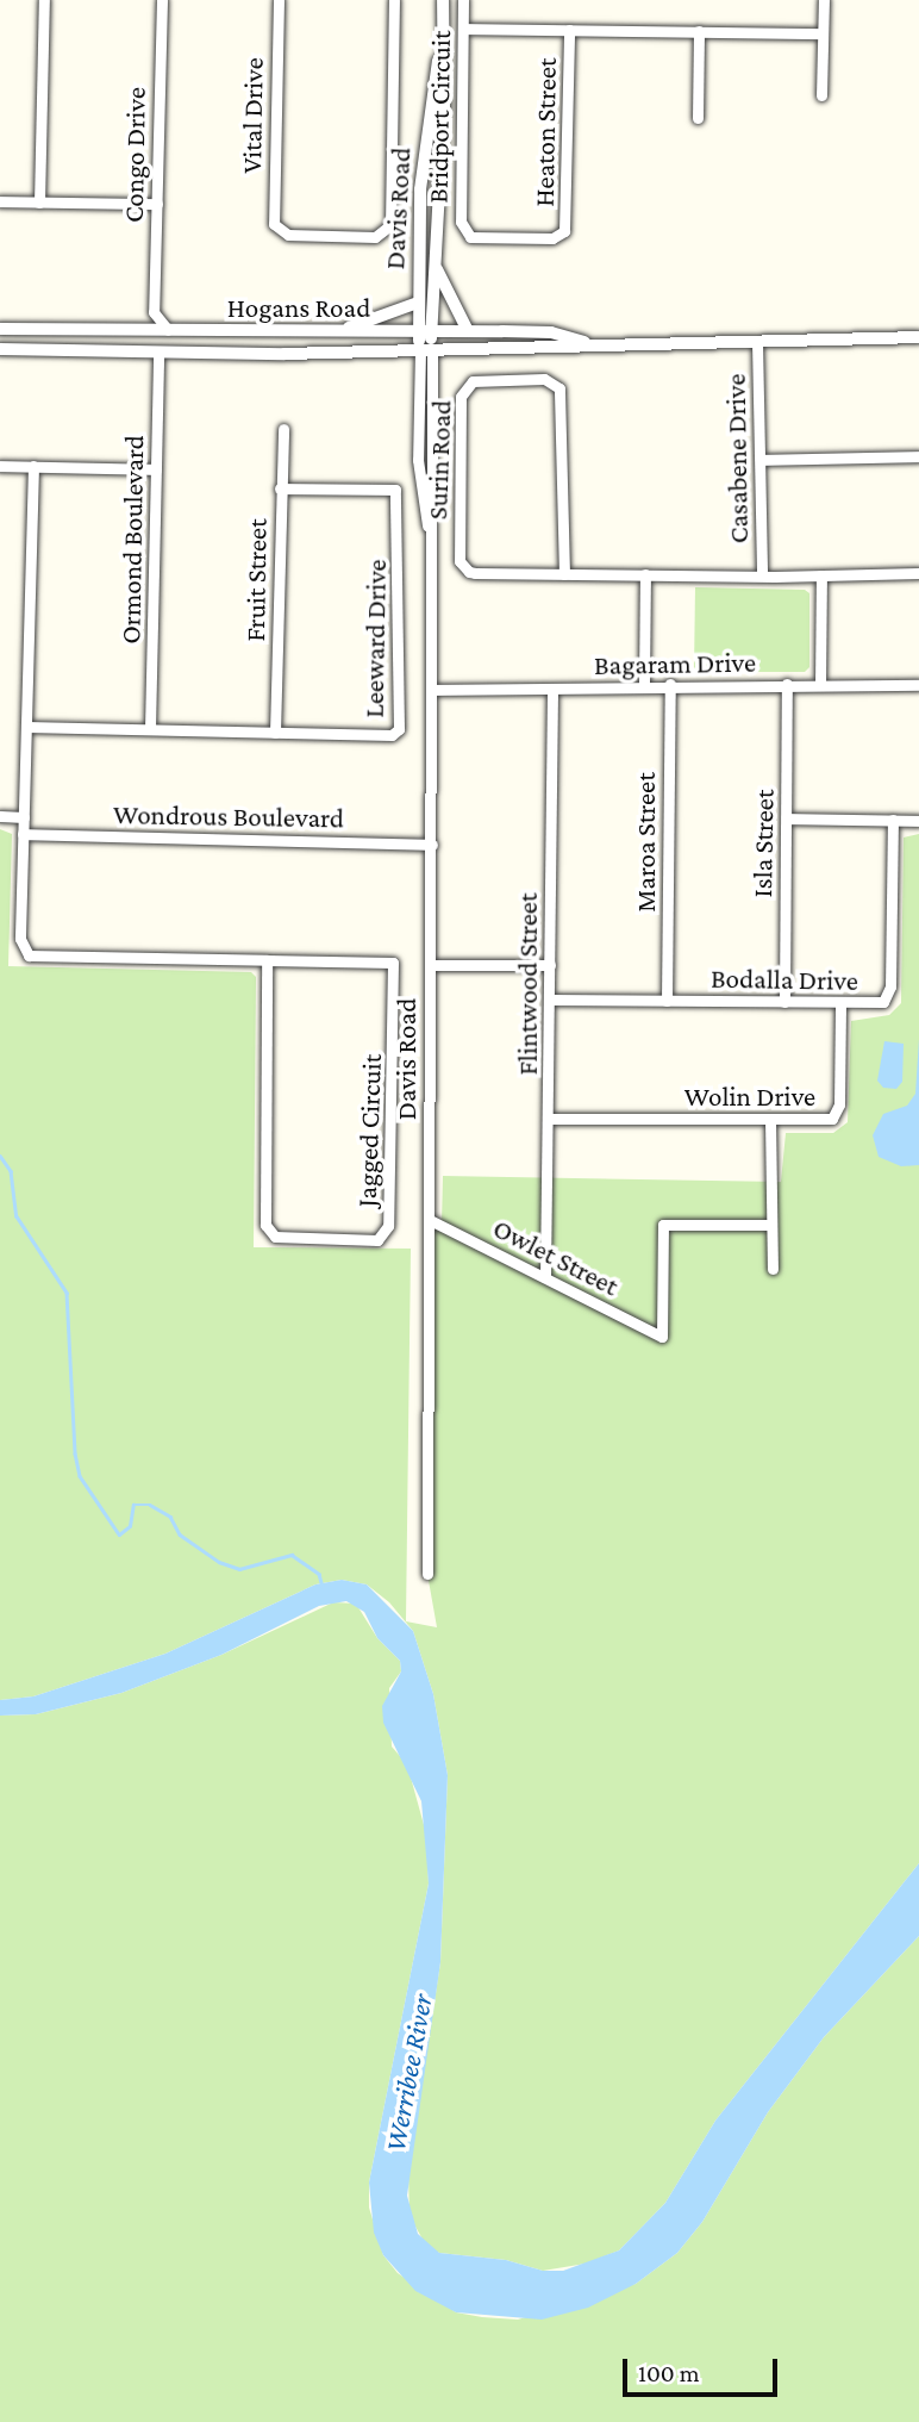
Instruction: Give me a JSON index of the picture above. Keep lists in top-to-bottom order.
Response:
{
  "streets": {
    "street": [
      "Vital Drive",
      "Bridport Circuit",
      "Heaton Street",
      "Congo Drive",
      "Davis Road",
      "Hogans Road",
      "Casabene Drive",
      "Surin Road",
      "Ormond Boulevard",
      "Fruit Street",
      "Leeward Drive",
      "Bagaram Drive",
      "Wondrous Boulevard",
      "Maroa Street",
      "Isla Street",
      "Bodalla Drive",
      "Flintwood Street",
      "Wolin Drive",
      "Jagged Circuit",
      "Owlet Street"
    ]
  },
  "crossings": [
    ["Bridport Circuit", "Heaton Street"],
    ["Davis Road", "Hogans Road"],
    ["Davis Road", "Bagaram Drive"],
    ["Davis Road", "Wondrous Boulevard"],
    ["Davis Road", "Owlet Street"],
    ["Hogans Road", "Casabene Drive"],
    ["Hogans Road", "Ormond Boulevard"],
    ["Casabene Drive", "Surin Road"],
    ["Ormond Boulevard", "Leeward Drive"],
    ["Fruit Street", "Leeward Drive"],
    ["Leeward Drive", "Jagged Circuit"],
    ["Bagaram Drive", "Maroa Street"],
    ["Bagaram Drive", "Isla Street"],
    ["Bagaram Drive", "Flintwood Street"],
    ["Wondrous Boulevard", "Jagged Circuit"],
    ["Maroa Street", "Bodalla Drive"],
    ["Isla Street", "Bodalla Drive"],
    ["Bodalla Drive", "Flintwood Street"],
    ["Bodalla Drive", "Wolin Drive"],
    ["Flintwood Street", "Wolin Drive"],
    ["Flintwood Street", "Owlet Street"]
  ],
  "water": ["Werribee River"],
  "scale_bar": "100 m"
}
